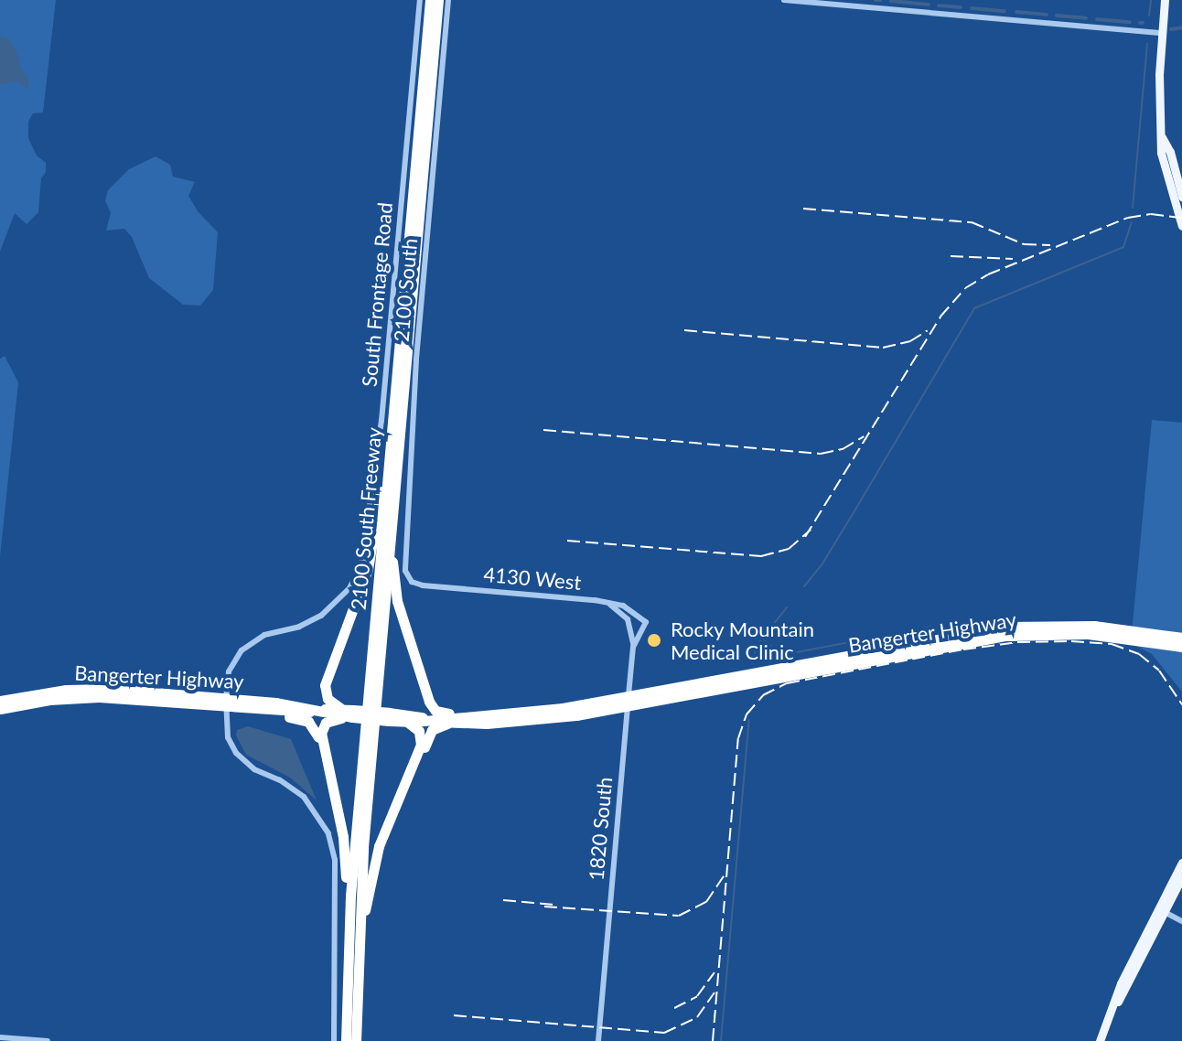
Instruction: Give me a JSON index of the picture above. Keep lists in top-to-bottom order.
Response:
{
  "streets": {
    "highway": ["2100 South Freeway", "Bangerter Highway"],
    "street": [
      "2100 South",
      "South Frontage Road",
      "4130 West",
      "1820 South"
    ]
  },
  "crossings": [
    ["2100 South", "4130 West"],
    ["South Frontage Road", "Bangerter Highway"],
    ["4130 West", "1820 South"],
    ["Bangerter Highway", "1820 South"]
  ],
  "places": ["Rocky Mountain Medical Clinic"]
}
